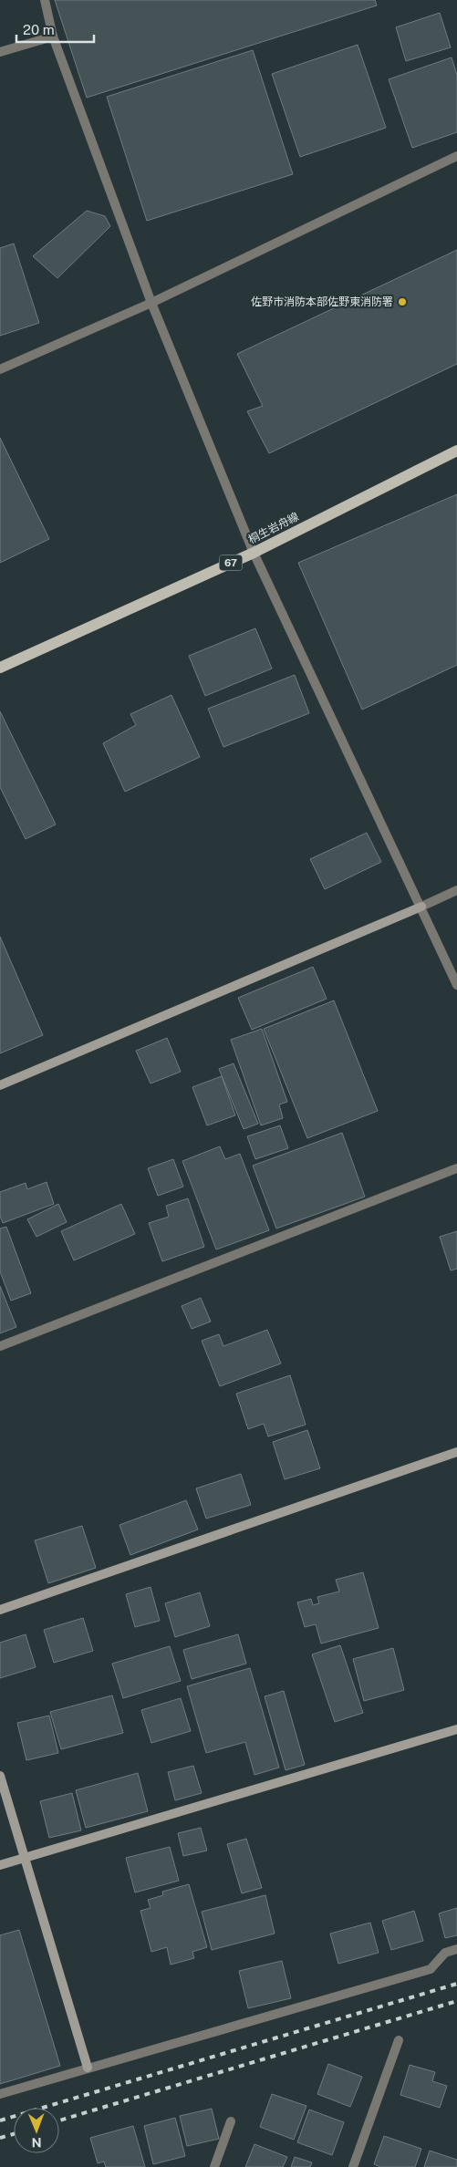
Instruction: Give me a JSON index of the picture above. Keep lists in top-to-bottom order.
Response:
{
  "streets": {
    "main road": ["桐生岩舟線", "67"]
  },
  "places": ["佐野市消防本部佐野東消防署"],
  "scale_bar": "20 m",
  "north": "bottom"
}
